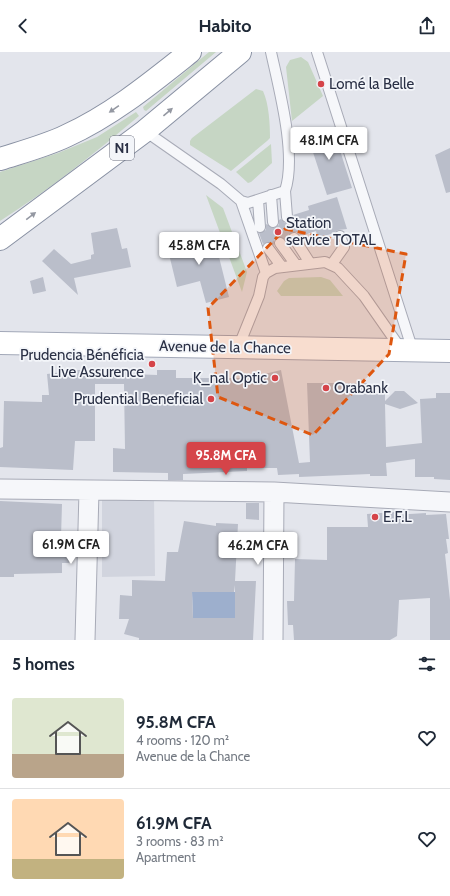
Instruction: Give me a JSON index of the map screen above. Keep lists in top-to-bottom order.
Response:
{
  "streets": {
    "main road": ["N1", "Avenue de la Chance"]
  },
  "places": [
    "Lomé la Belle",
    "Station service TOTAL",
    "Prudencia Bénéficia Live Assurence",
    "K_nal Optic",
    "Orabank",
    "Prudential Beneficial",
    "E.F.L"
  ],
  "page": {
    "header": "Habito",
    "price": [
      "48.1M CFA",
      "45.8M CFA",
      "95.8M CFA",
      "61.9M CFA",
      "46.2M CFA"
    ],
    "heading": "5 homes",
    "list": [
      {
        "name": "95.8M CFA",
        "note": "4 rooms · 120 m² · Avenue de la Chance"
      },
      {
        "name": "61.9M CFA",
        "note": "3 rooms · 83 m² · Apartment"
      }
    ]
  }
}
